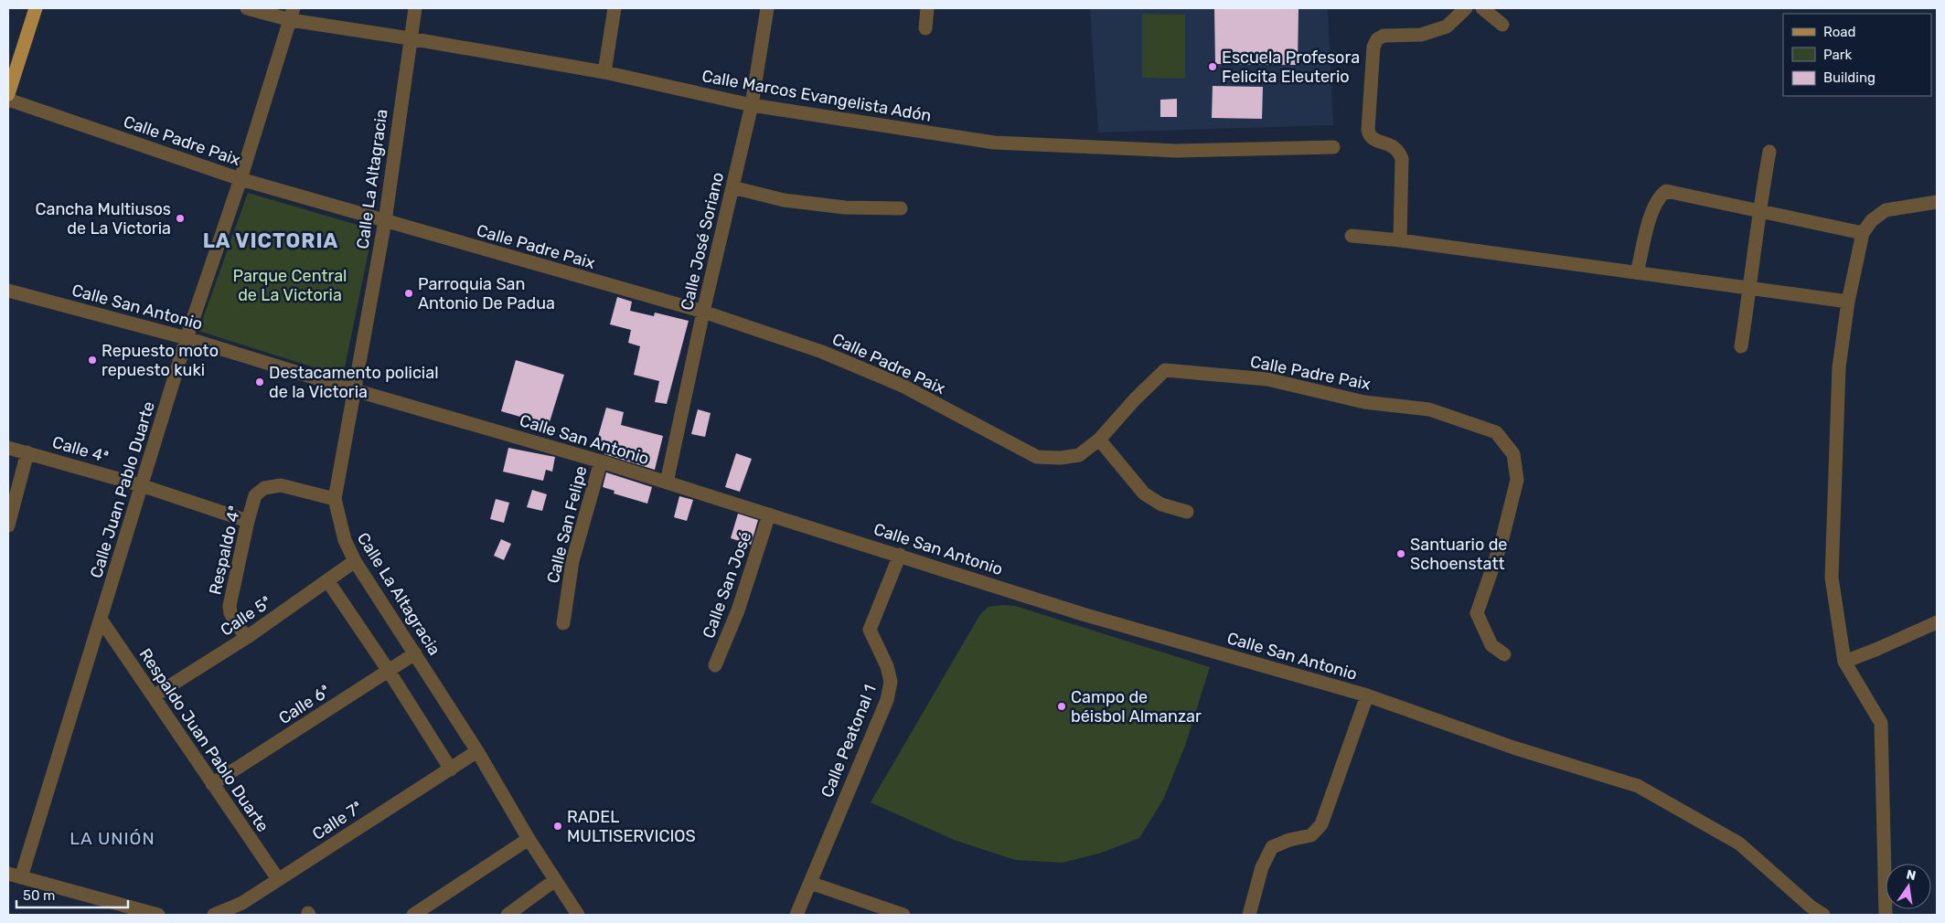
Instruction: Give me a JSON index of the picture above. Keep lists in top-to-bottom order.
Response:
{
  "streets": {
    "street": [
      "Calle Marcos Evangelista Adón",
      "Calle Padre Paix",
      "Calle La Altagracia",
      "Calle José Soriano",
      "Calle San Antonio",
      "Calle 4ª",
      "Calle Juan Pablo Duarte",
      "Calle San Felipe",
      "Respaldo 4ª",
      "Calle San José",
      "Calle 5ª",
      "Calle 6ª",
      "Respaldo Juan Pablo Duarte",
      "Calle Peatonal 1",
      "Calle 7ª"
    ]
  },
  "crossings": [
    ["Calle Marcos Evangelista Adón", "Calle La Altagracia"],
    ["Calle Marcos Evangelista Adón", "Calle José Soriano"],
    ["Calle Marcos Evangelista Adón", "Calle Juan Pablo Duarte"],
    ["Calle Padre Paix", "Calle La Altagracia"],
    ["Calle Padre Paix", "Calle José Soriano"],
    ["Calle Padre Paix", "Calle Juan Pablo Duarte"],
    ["Calle La Altagracia", "Calle San Antonio"],
    ["Calle La Altagracia", "Respaldo 4ª"],
    ["Calle La Altagracia", "Calle 5ª"],
    ["Calle La Altagracia", "Calle 6ª"],
    ["Calle La Altagracia", "Calle 7ª"],
    ["Calle José Soriano", "Calle San Antonio"],
    ["Calle San Antonio", "Calle Juan Pablo Duarte"],
    ["Calle San Antonio", "Calle San Felipe"],
    ["Calle San Antonio", "Calle San José"],
    ["Calle San Antonio", "Calle Peatonal 1"],
    ["Calle 4ª", "Calle Juan Pablo Duarte"],
    ["Calle 4ª", "Respaldo 4ª"],
    ["Calle Juan Pablo Duarte", "Respaldo Juan Pablo Duarte"],
    ["Respaldo 4ª", "Calle 5ª"],
    ["Calle 5ª", "Respaldo Juan Pablo Duarte"],
    ["Calle 6ª", "Respaldo Juan Pablo Duarte"],
    ["Respaldo Juan Pablo Duarte", "Calle 7ª"]
  ],
  "districts": ["LA VICTORIA", "LA UNIÓN"],
  "parks": ["Parque Central de La Victoria"],
  "places": [
    "Escuela Profesora Felicita Eleuterio",
    "Cancha Multiusos de La Victoria",
    "Parroquia San Antonio De Padua",
    "Repuesto moto repuesto kuki",
    "Destacamento policial de la Victoria",
    "Santuario de Schoenstatt",
    "Campo de béisbol Almanzar",
    "RADEL MULTISERVICIOS"
  ],
  "legend": ["Road", "Park", "Building"],
  "scale_bar": "50 m",
  "north": "top"
}
